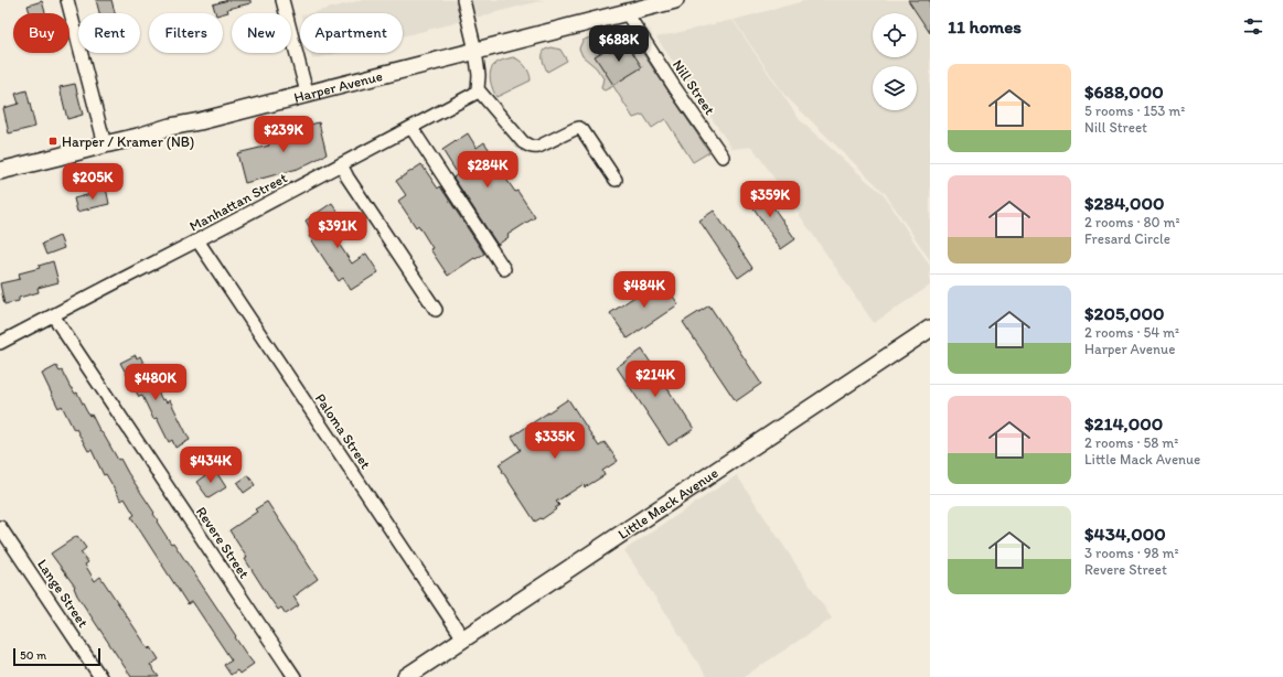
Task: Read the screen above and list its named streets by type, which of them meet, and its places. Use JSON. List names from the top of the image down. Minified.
{"streets":{"main road":["Harper Avenue","Little Mack Avenue"],"street":["Nill Street","Manhattan Street","Paloma Street","Revere Street","Lange Street"]},"crossings":[["Harper Avenue","Nill Street"],["Manhattan Street","Paloma Street"],["Manhattan Street","Revere Street"],["Paloma Street","Little Mack Avenue"]],"places":{"transit":["Harper / Kramer (NB)"]},"scale_bar":"50 m","page":{"heading":"11 homes","chip":["Buy","Rent","Filters","New","Apartment"],"price":["$688K","$239K","$284K","$205K","$359K","$391K","$484K","$214K","$480K","$335K","$434K"],"list":[{"name":"$688,000","note":"5 rooms · 153 m² · Nill Street"},{"name":"$284,000","note":"2 rooms · 80 m² · Fresard Circle"},{"name":"$205,000","note":"2 rooms · 54 m² · Harper Avenue"},{"name":"$214,000","note":"2 rooms · 58 m² · Little Mack Avenue"},{"name":"$434,000","note":"3 rooms · 98 m² · Revere Street"}],"scale":"50 m"}}
